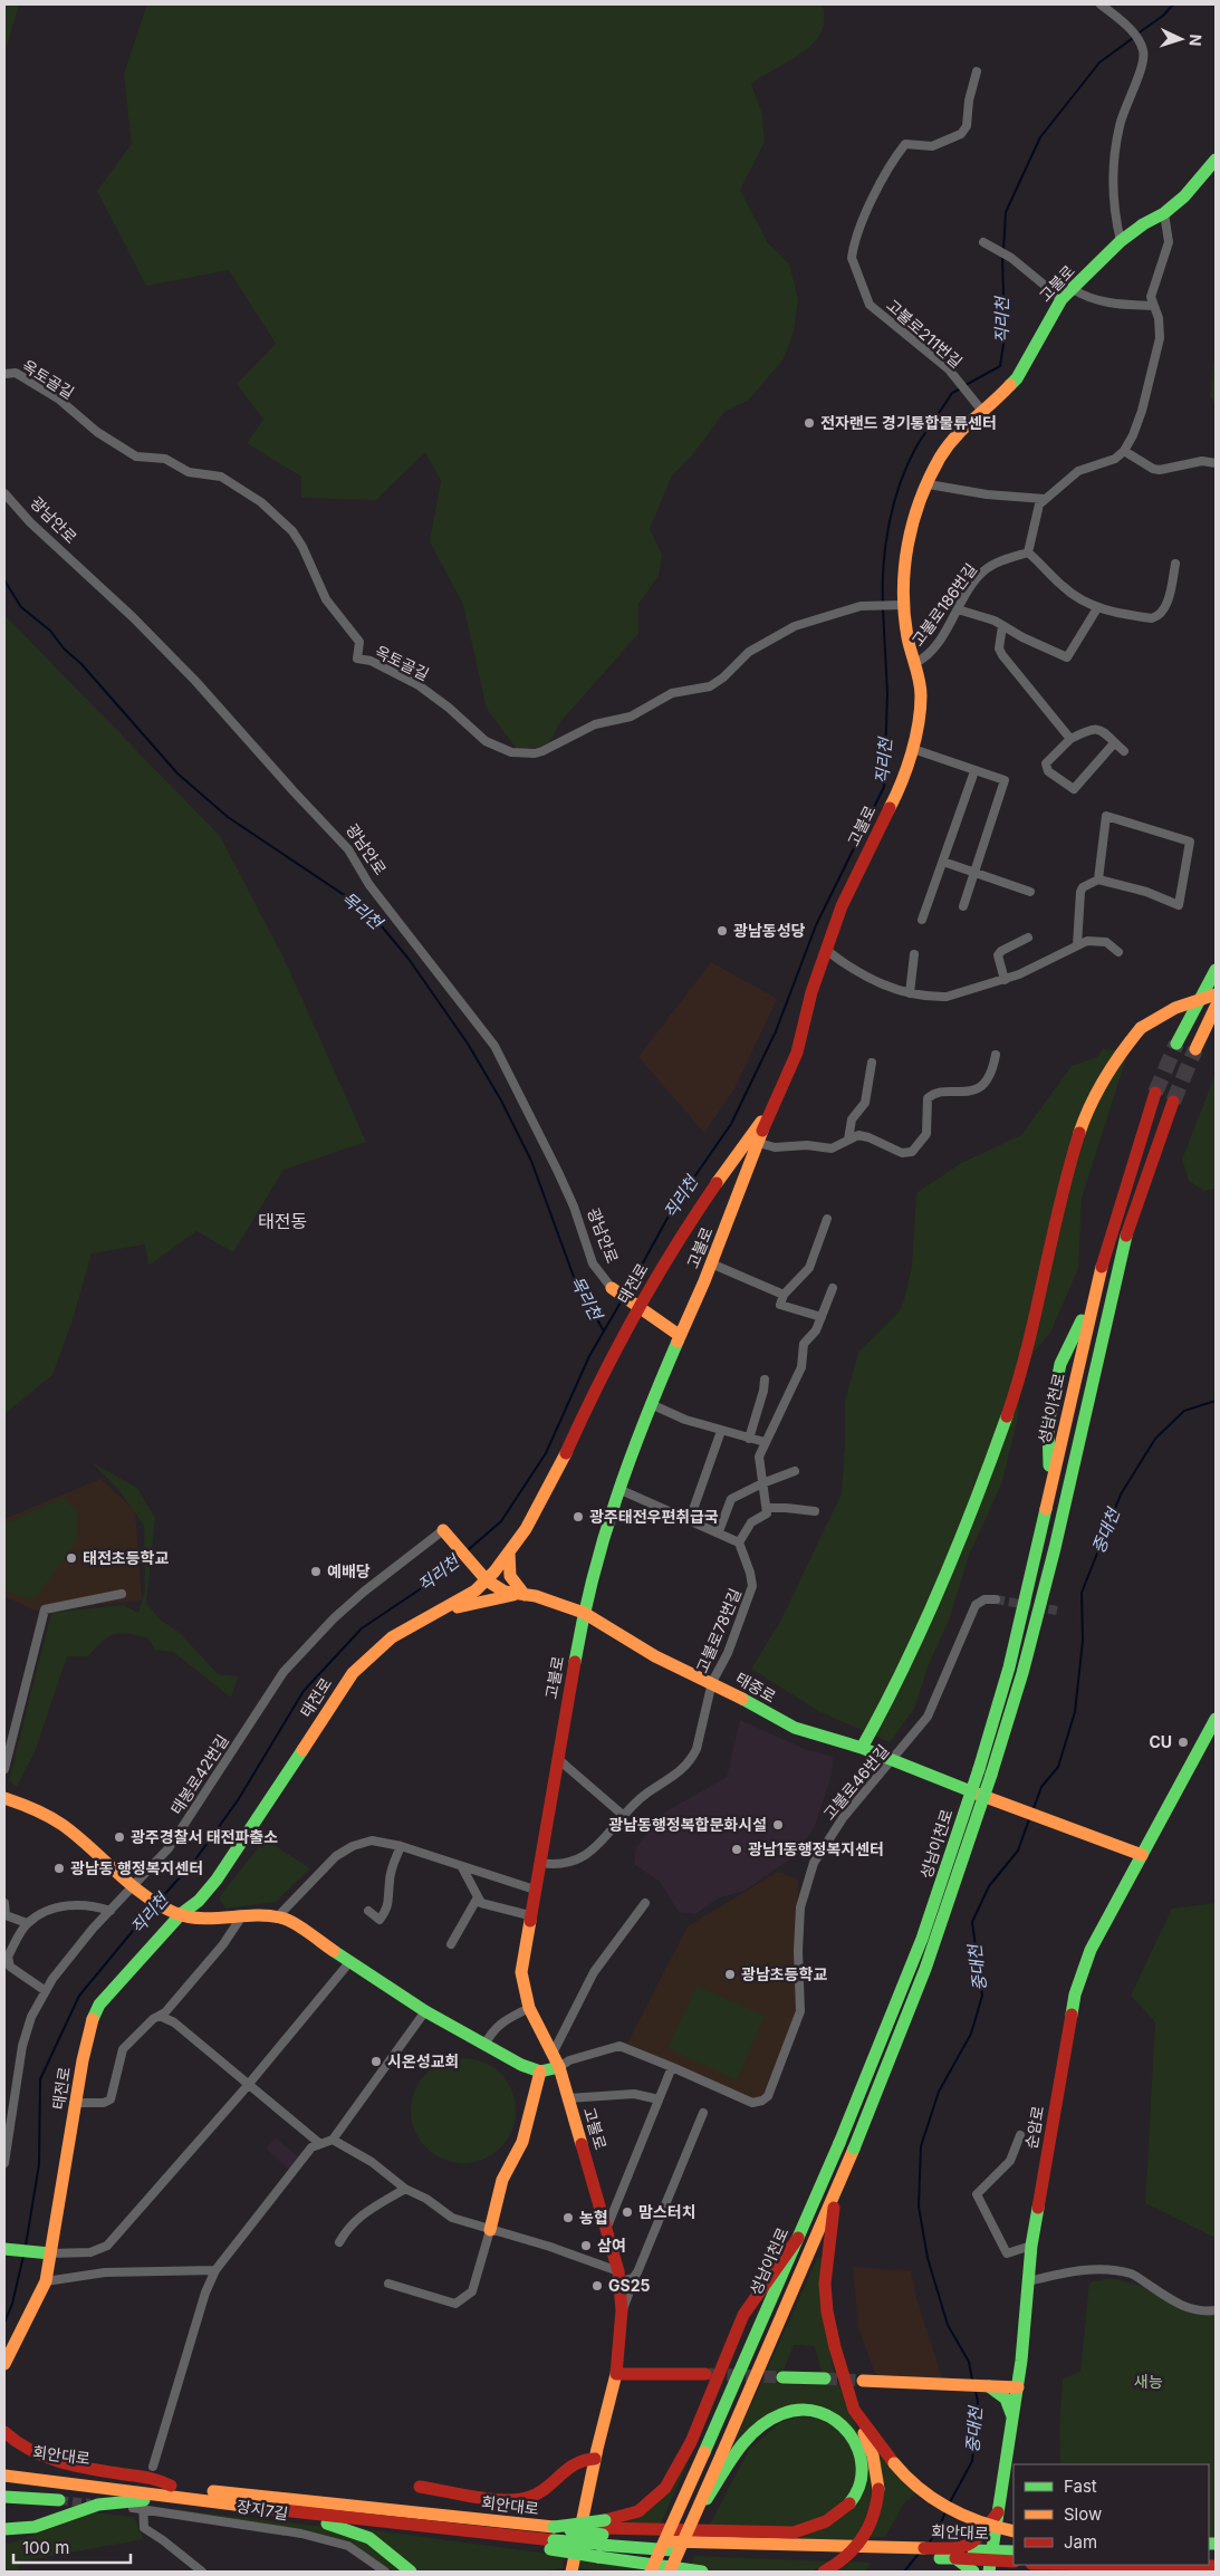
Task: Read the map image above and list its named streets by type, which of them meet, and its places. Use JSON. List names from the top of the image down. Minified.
{"streets":{"main road":["고불로","태전로","성남이천로","태중로","순암로","회안대로"],"street":["고불로211번길","옥토골길","광남안로","고불로186번길","고불로78번길","태봉로42번길","고불로46번길","장지7길"]},"crossings":[["고불로","고불로211번길"],["고불로","옥토골길"],["고불로","고불로186번길"],["고불로","태전로"],["고불로","고불로78번길"],["고불로","태중로"],["고불로","고불로46번길"],["태전로","태중로"],["고불로78번길","태중로"],["태중로","고불로46번길"],["태중로","순암로"],["순암로","회안대로"]],"districts":["태전동"],"water":["직리천","목리천","중대천"],"parks":["새능"],"places":["전자랜드 경기통합물류센터","광남동성당","광주태전우편취급국","태전초등학교","예배당","CU","광남동행정복합문화시설","광주경찰서 태전파출소","광남1동행정복지센터","광남동 행정복지센터","광남초등학교","시온성교회","맘스터치","농협","삼여","GS25"],"legend":["Fast","Slow","Jam"],"scale_bar":"100 m","north":"right"}
